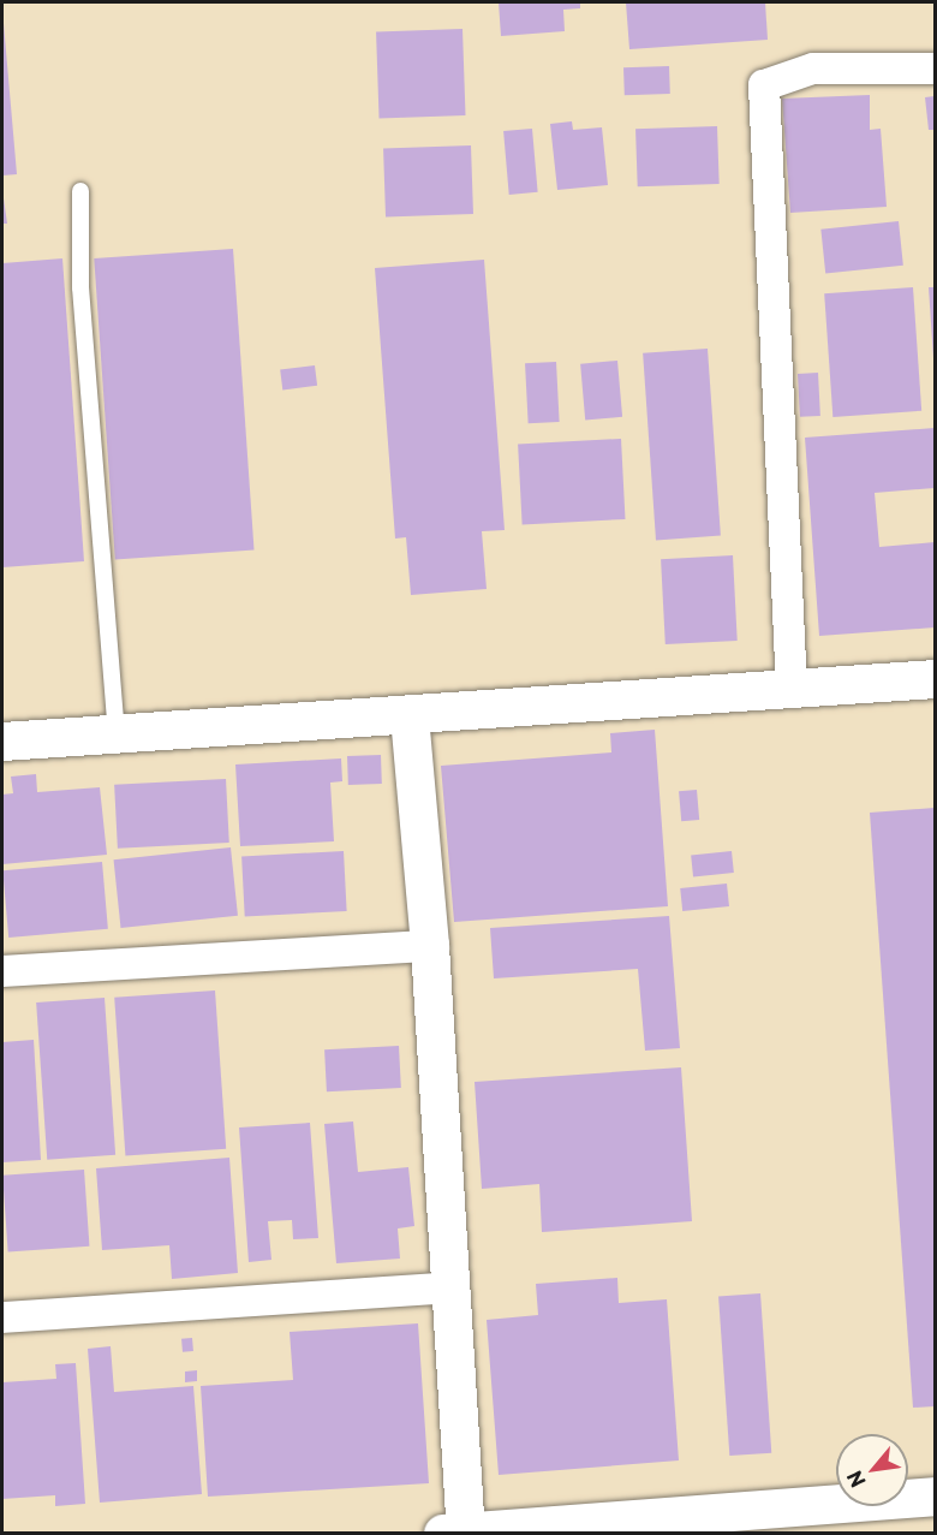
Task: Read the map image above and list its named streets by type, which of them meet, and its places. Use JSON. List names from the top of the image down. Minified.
{"north":"bottom left"}
